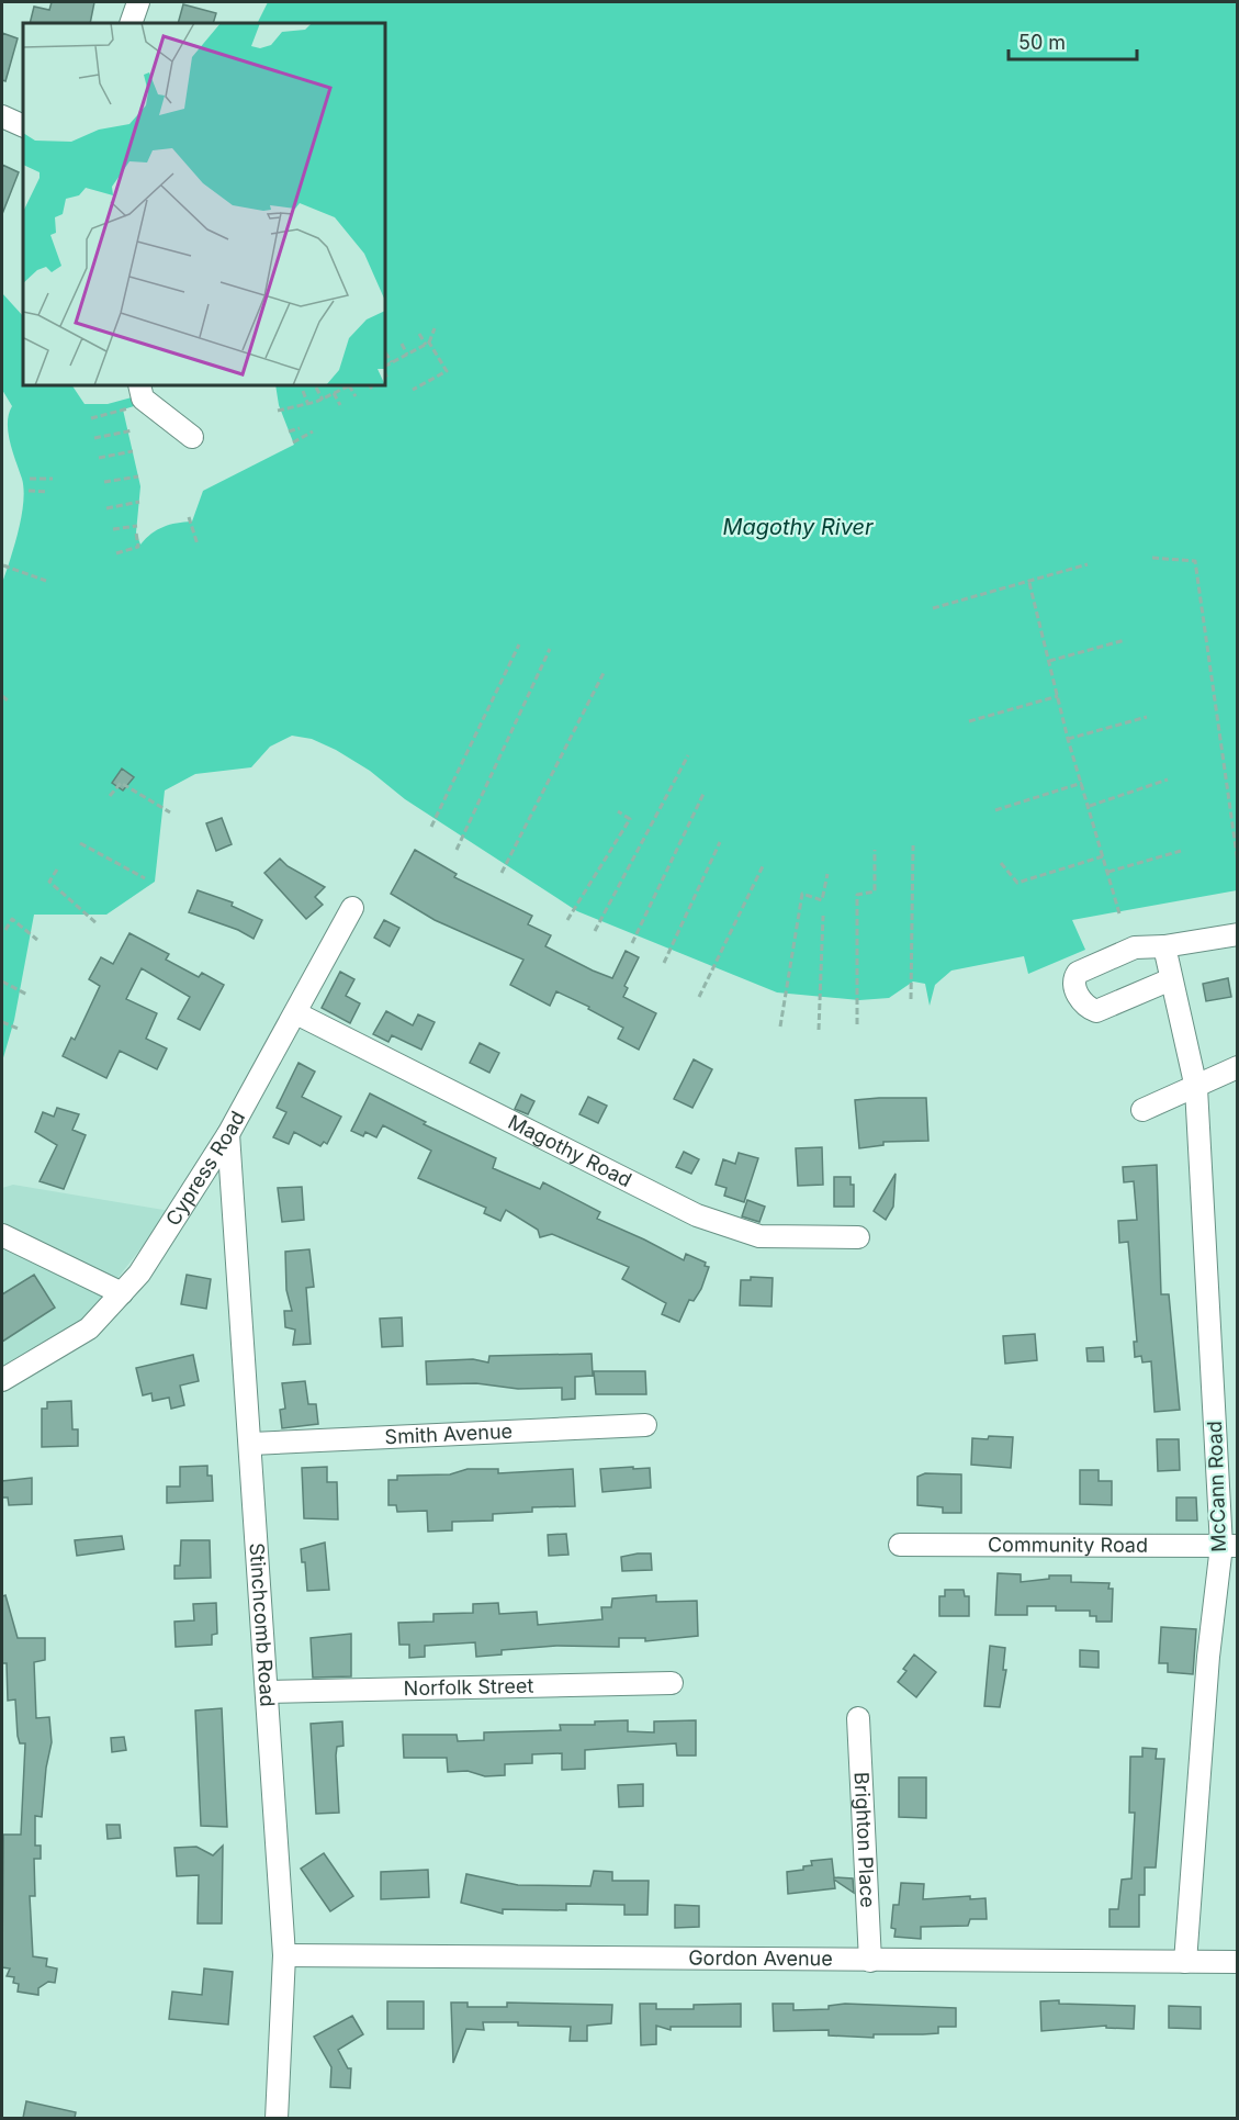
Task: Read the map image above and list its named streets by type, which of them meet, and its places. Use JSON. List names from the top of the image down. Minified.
{"streets":{"street":["Magothy Road","Cypress Road","Smith Avenue","McCann Road","Community Road","Stinchcomb Road","Norfolk Street","Brighton Place","Gordon Avenue"]},"crossings":[["Magothy Road","Cypress Road"],["Cypress Road","Stinchcomb Road"],["Smith Avenue","Stinchcomb Road"],["McCann Road","Community Road"],["McCann Road","Gordon Avenue"],["Stinchcomb Road","Norfolk Street"],["Stinchcomb Road","Gordon Avenue"],["Brighton Place","Gordon Avenue"]],"water":["Magothy River"],"scale_bar":"50 m"}
